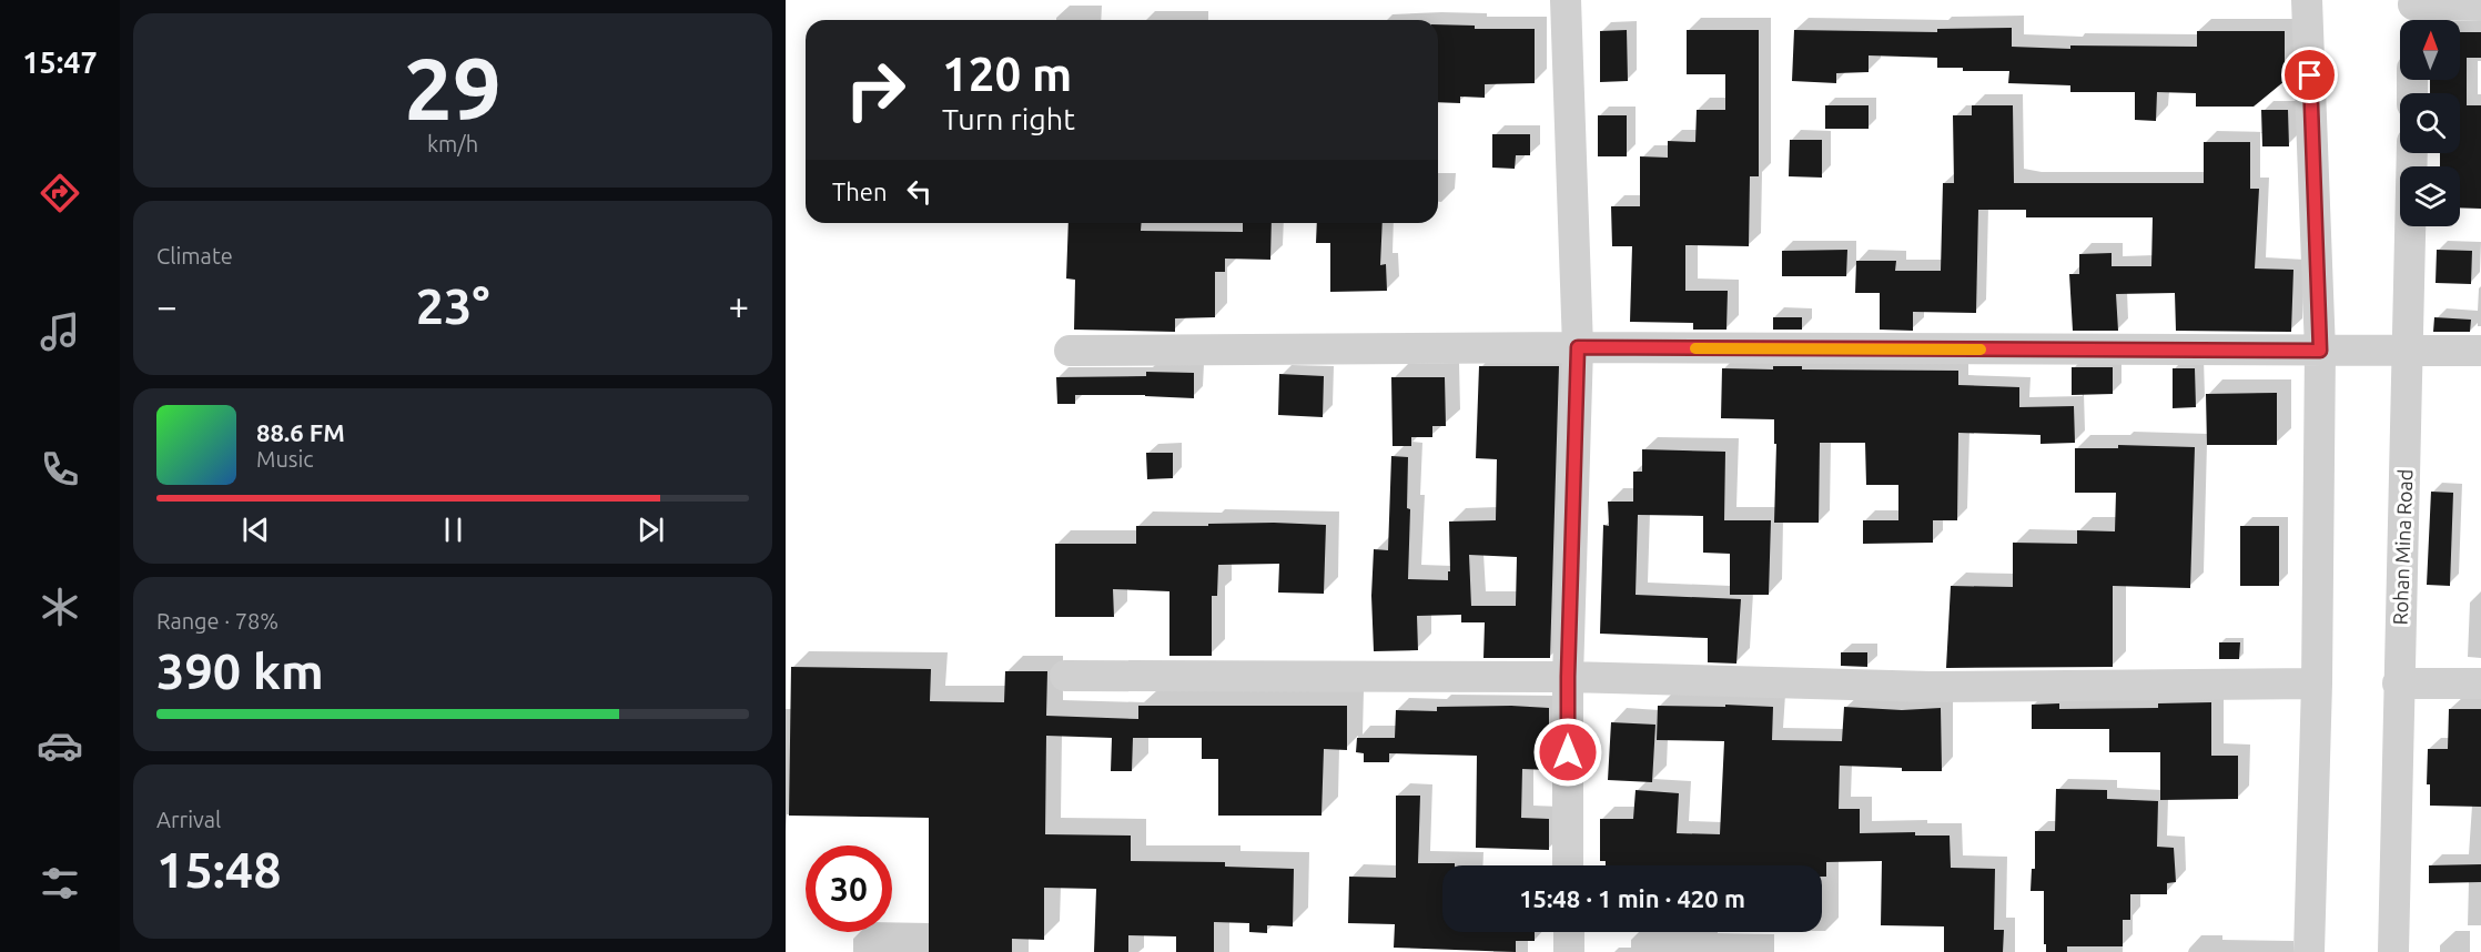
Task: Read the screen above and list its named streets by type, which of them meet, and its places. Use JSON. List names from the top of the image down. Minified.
{"streets":{"street":["Rohan Mina Road"]},"north":"top","page":{"tabs":"15:47","tile":[["29","km/h"],"Climate",["Range · 78%","390 km"],["Arrival","15:48"]],"turn":["120 m","Turn right"],"then":"Then","heat":["−","23°","+"],"song":["88.6 FM","Music"],"limit":"30","trip":"15:48 · 1 min · 420 m"}}
